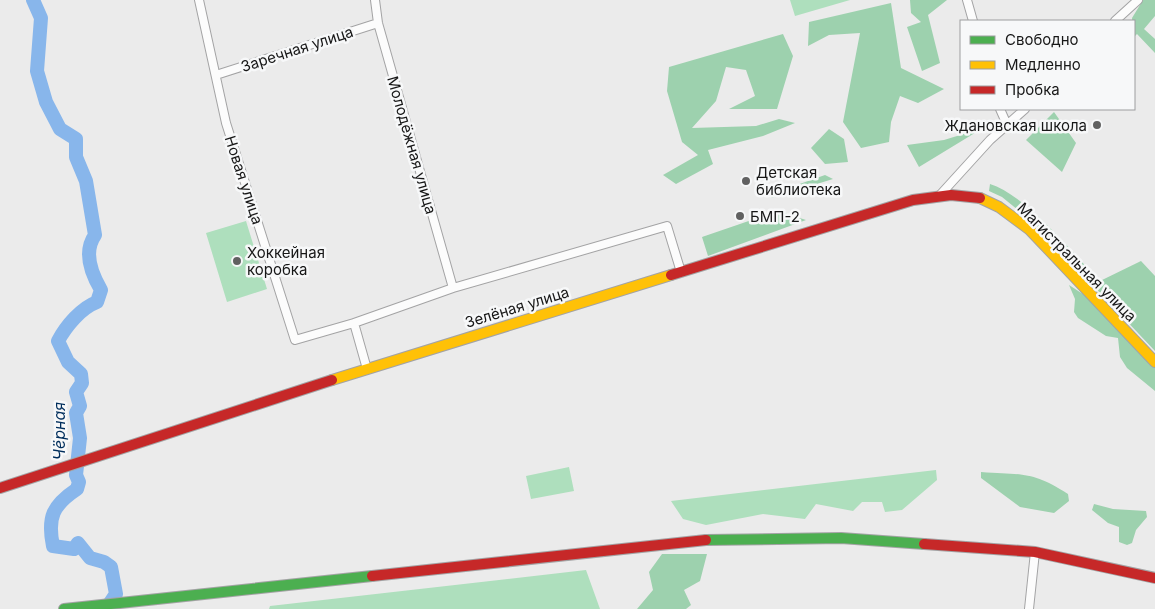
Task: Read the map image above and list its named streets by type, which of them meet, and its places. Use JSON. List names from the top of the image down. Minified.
{"streets":{"street":["Заречная улица","Молодёжная улица","Новая улица","Магистральная улица","Зелёная улица"]},"crossings":[["Заречная улица","Молодёжная улица"],["Заречная улица","Новая улица"],["Магистральная улица","Зелёная улица"]],"water":["Чёрная"],"places":["Ждановская школа","Детская библиотека","БМП-2","Хоккейная коробка"],"legend":["Свободно","Медленно","Пробка"]}
